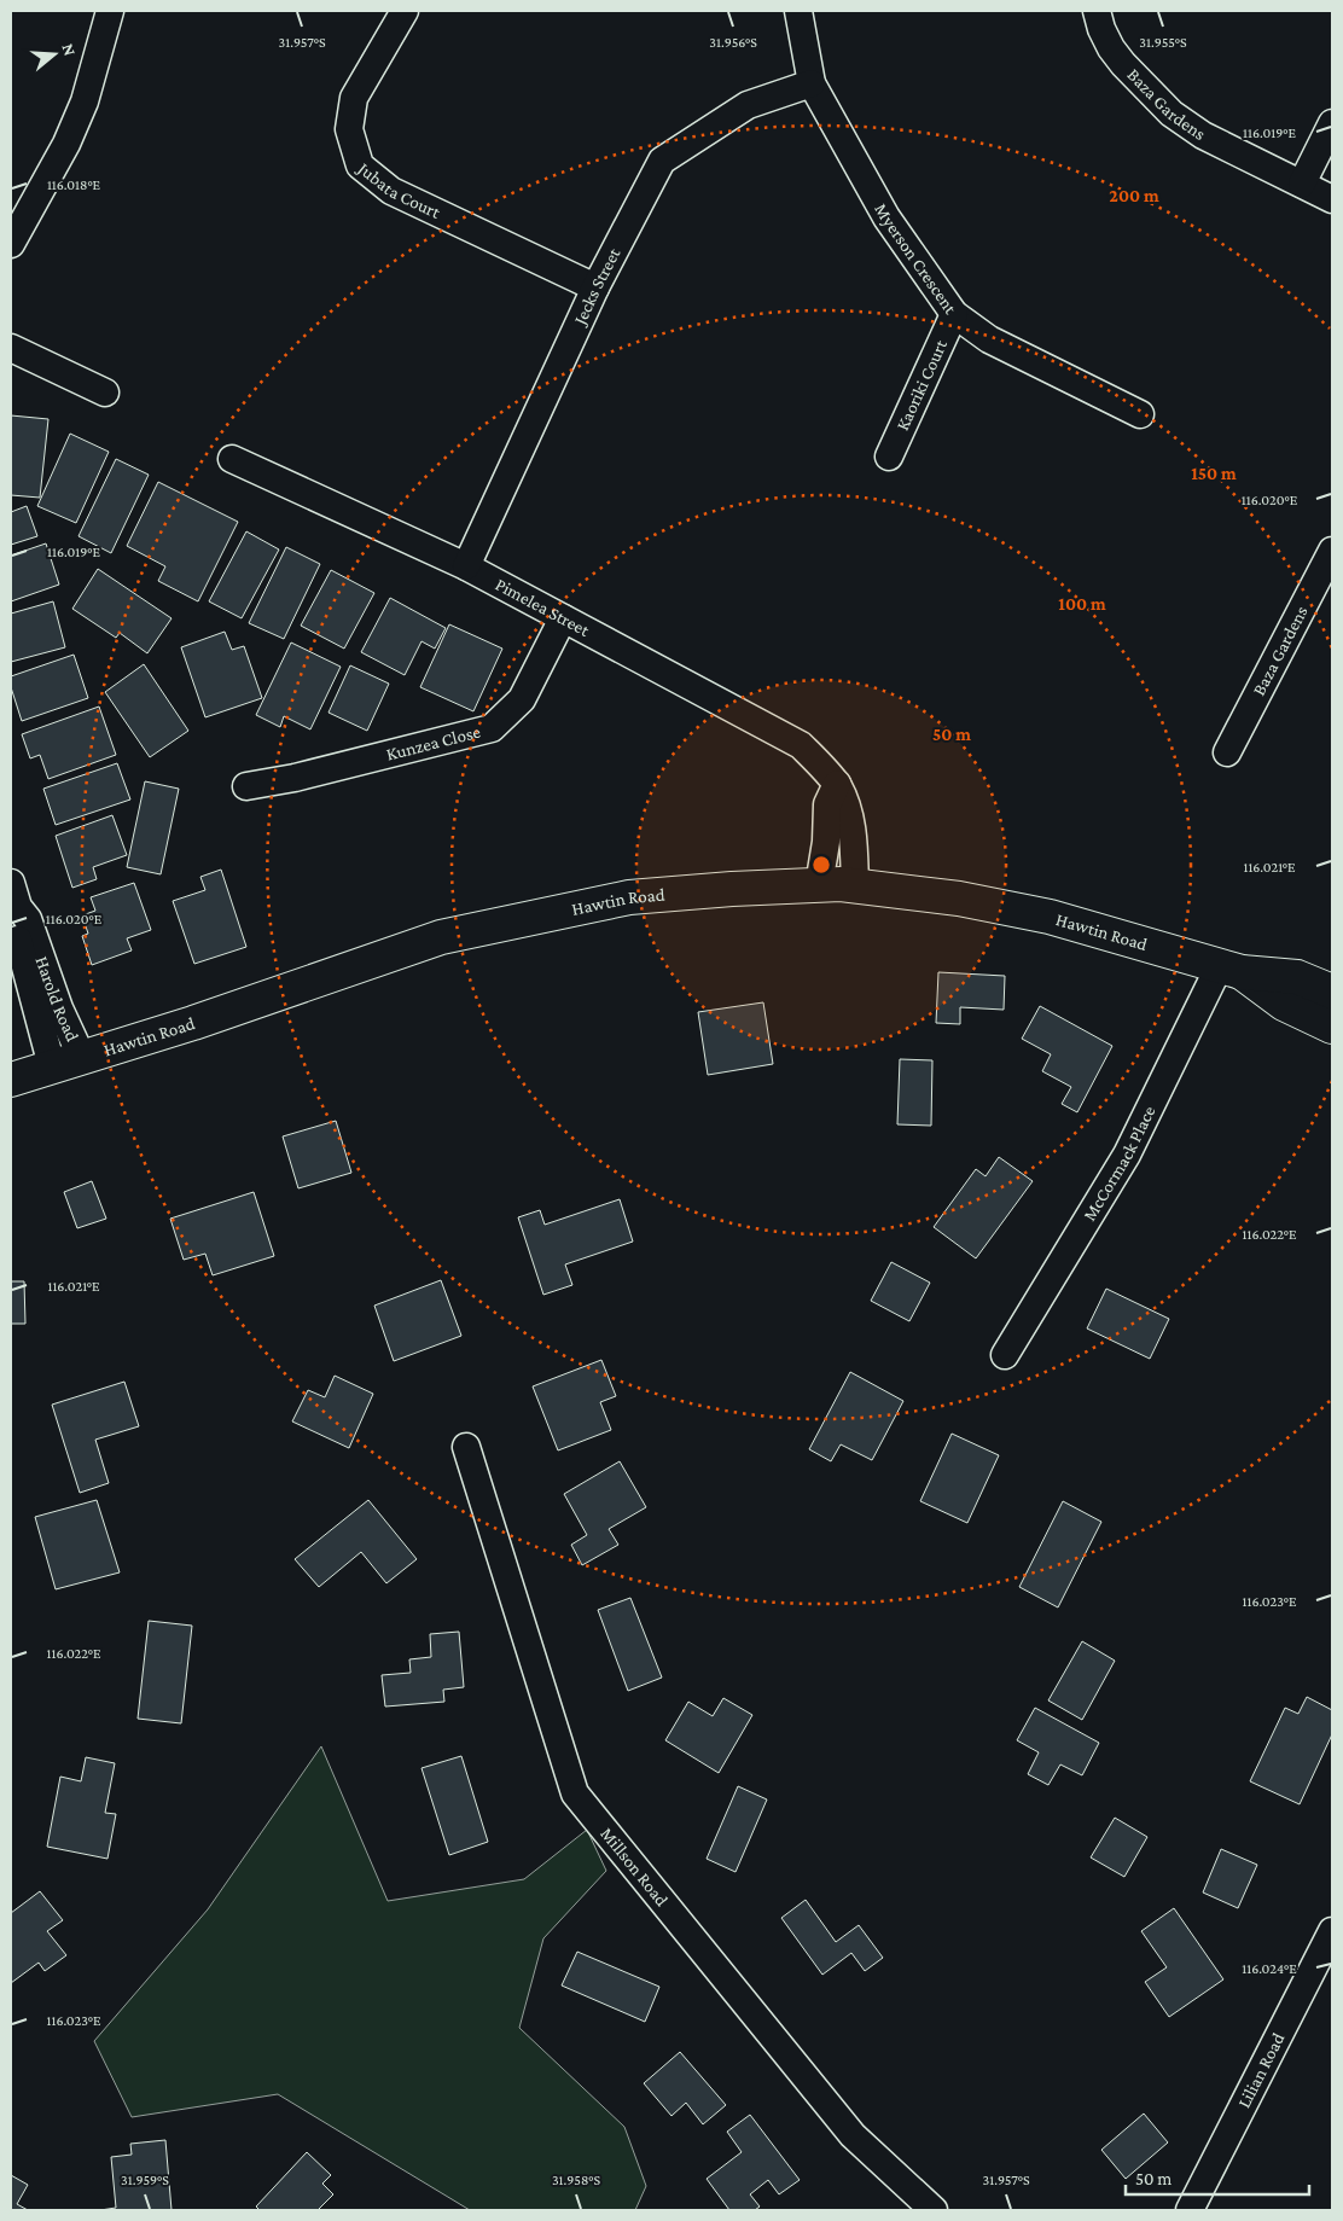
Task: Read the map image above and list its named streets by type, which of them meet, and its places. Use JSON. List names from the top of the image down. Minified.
{"streets":{"main road":["Hawtin Road"],"street":["Baza Gardens","Jubata Court","Myerson Crescent","Jecks Street","Kaoriki Court","Pimelea Street","Kunzea Close","Harold Road","McCormack Place","Millson Road","Lilian Road"]},"crossings":[["Jubata Court","Jecks Street"],["Myerson Crescent","Jecks Street"],["Myerson Crescent","Kaoriki Court"],["Jecks Street","Pimelea Street"],["Pimelea Street","Kunzea Close"],["Pimelea Street","Hawtin Road"],["Hawtin Road","Harold Road"],["Hawtin Road","McCormack Place"]],"scale_bar":"50 m","north":"right","coordinates":["31.957°S","31.956°S","31.955°S","116.019°E","116.018°E","116.020°E","116.021°E","116.022°E","116.023°E","116.024°E","31.959°S","31.958°S"],"rings":["200 m","150 m","100 m","50 m"]}
